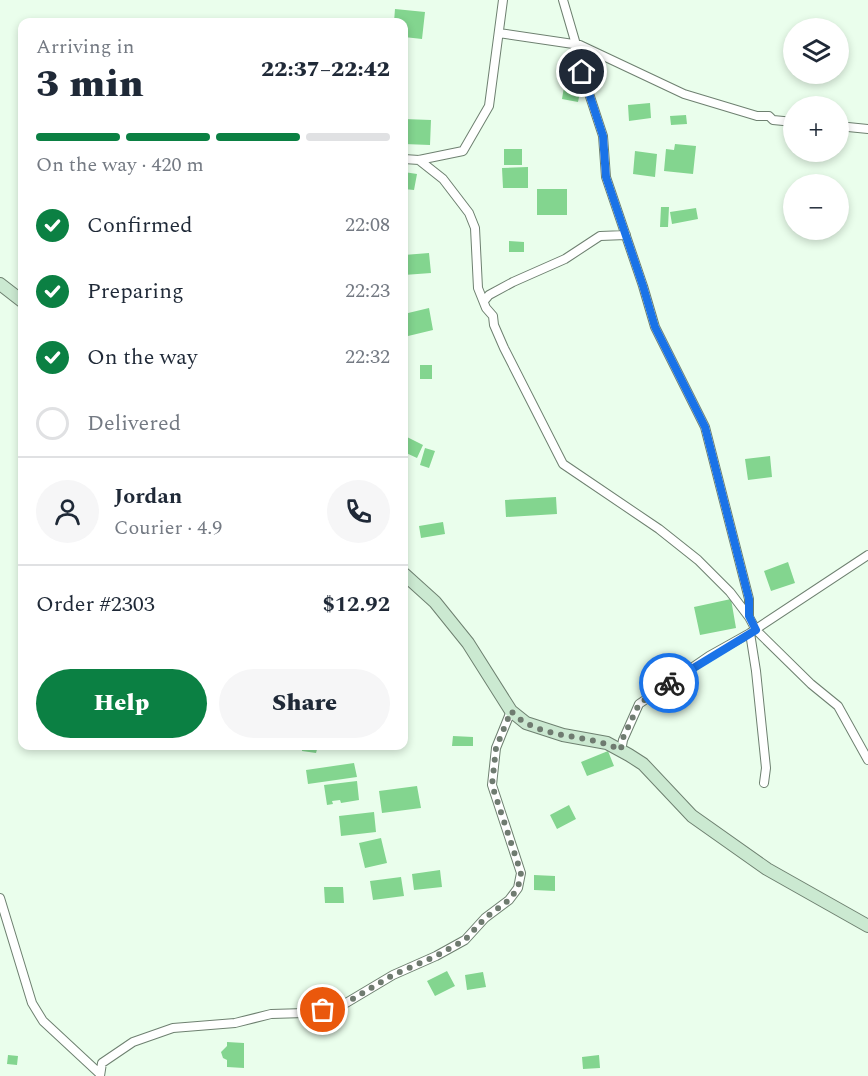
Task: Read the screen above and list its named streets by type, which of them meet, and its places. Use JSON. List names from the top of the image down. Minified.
{"page":{"map_buttons":["+","−"],"heading":["3 min","Arriving in","22:37–22:42"],"panel":["Jordan","Courier · 4.9","Order #2303","$12.92"],"bar":"On the way · 420 m","list":[["Confirmed","22:08"],["Preparing","22:23"],["On the way","22:32"],"Delivered"],"buttons":["Help","Share"]}}
